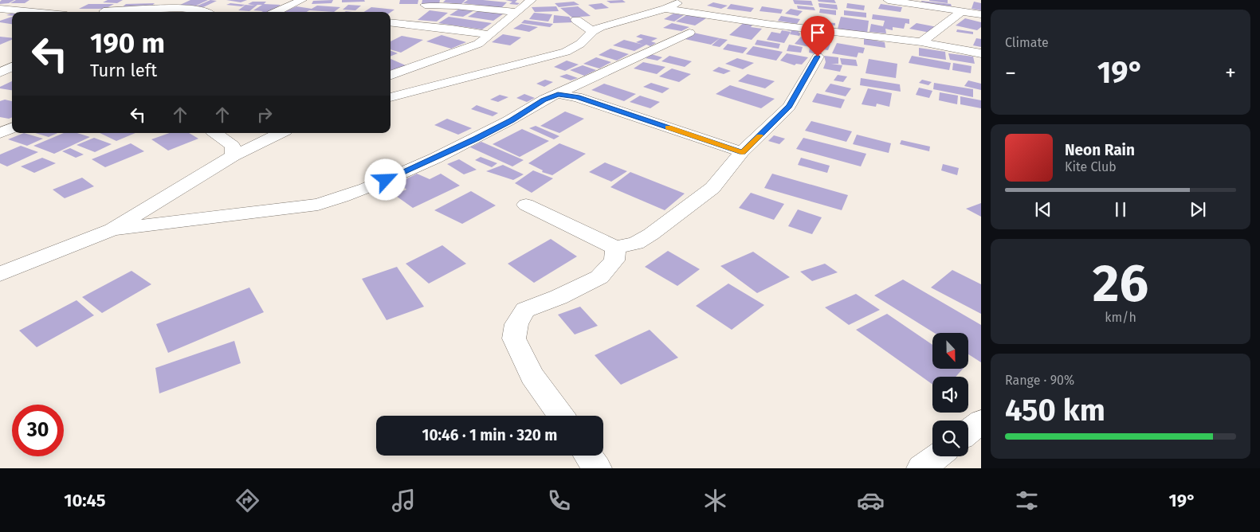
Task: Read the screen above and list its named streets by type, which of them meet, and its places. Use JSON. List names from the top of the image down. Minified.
{"north":"bottom","page":{"tile":["Climate",["26","km/h"],["Range · 90%","450 km"]],"turn":["190 m","Turn left"],"heat":["−","19°","+"],"song":["Neon Rain","Kite Club"],"limit":"30","trip":"10:46 · 1 min · 320 m","tabs":["10:45","19°"]}}
